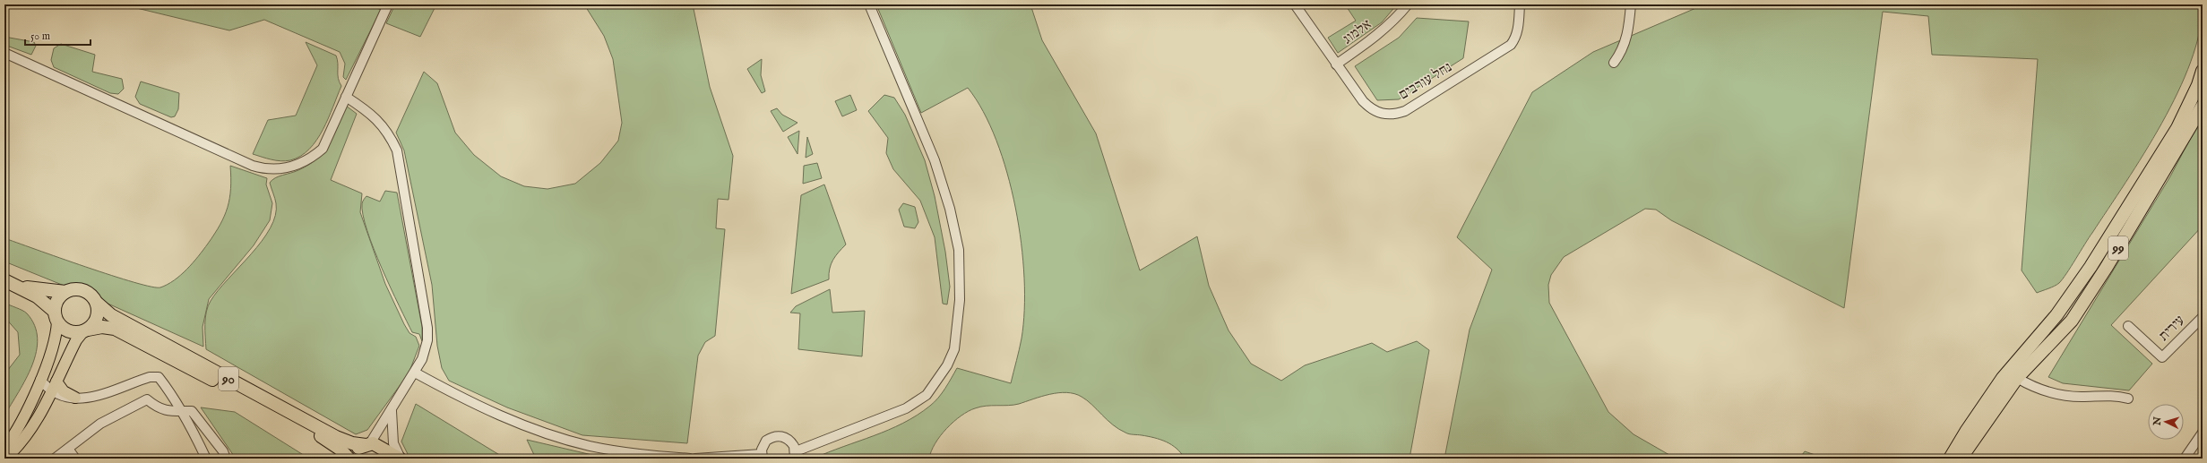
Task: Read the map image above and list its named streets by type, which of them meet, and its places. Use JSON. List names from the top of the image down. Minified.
{"streets":{"highway":["99","90"],"street":["אלמוג","נחל עורבים","עירית"]},"crossings":[["אלמוג","נחל עורבים"]],"scale_bar":"50 m","north":"left"}
